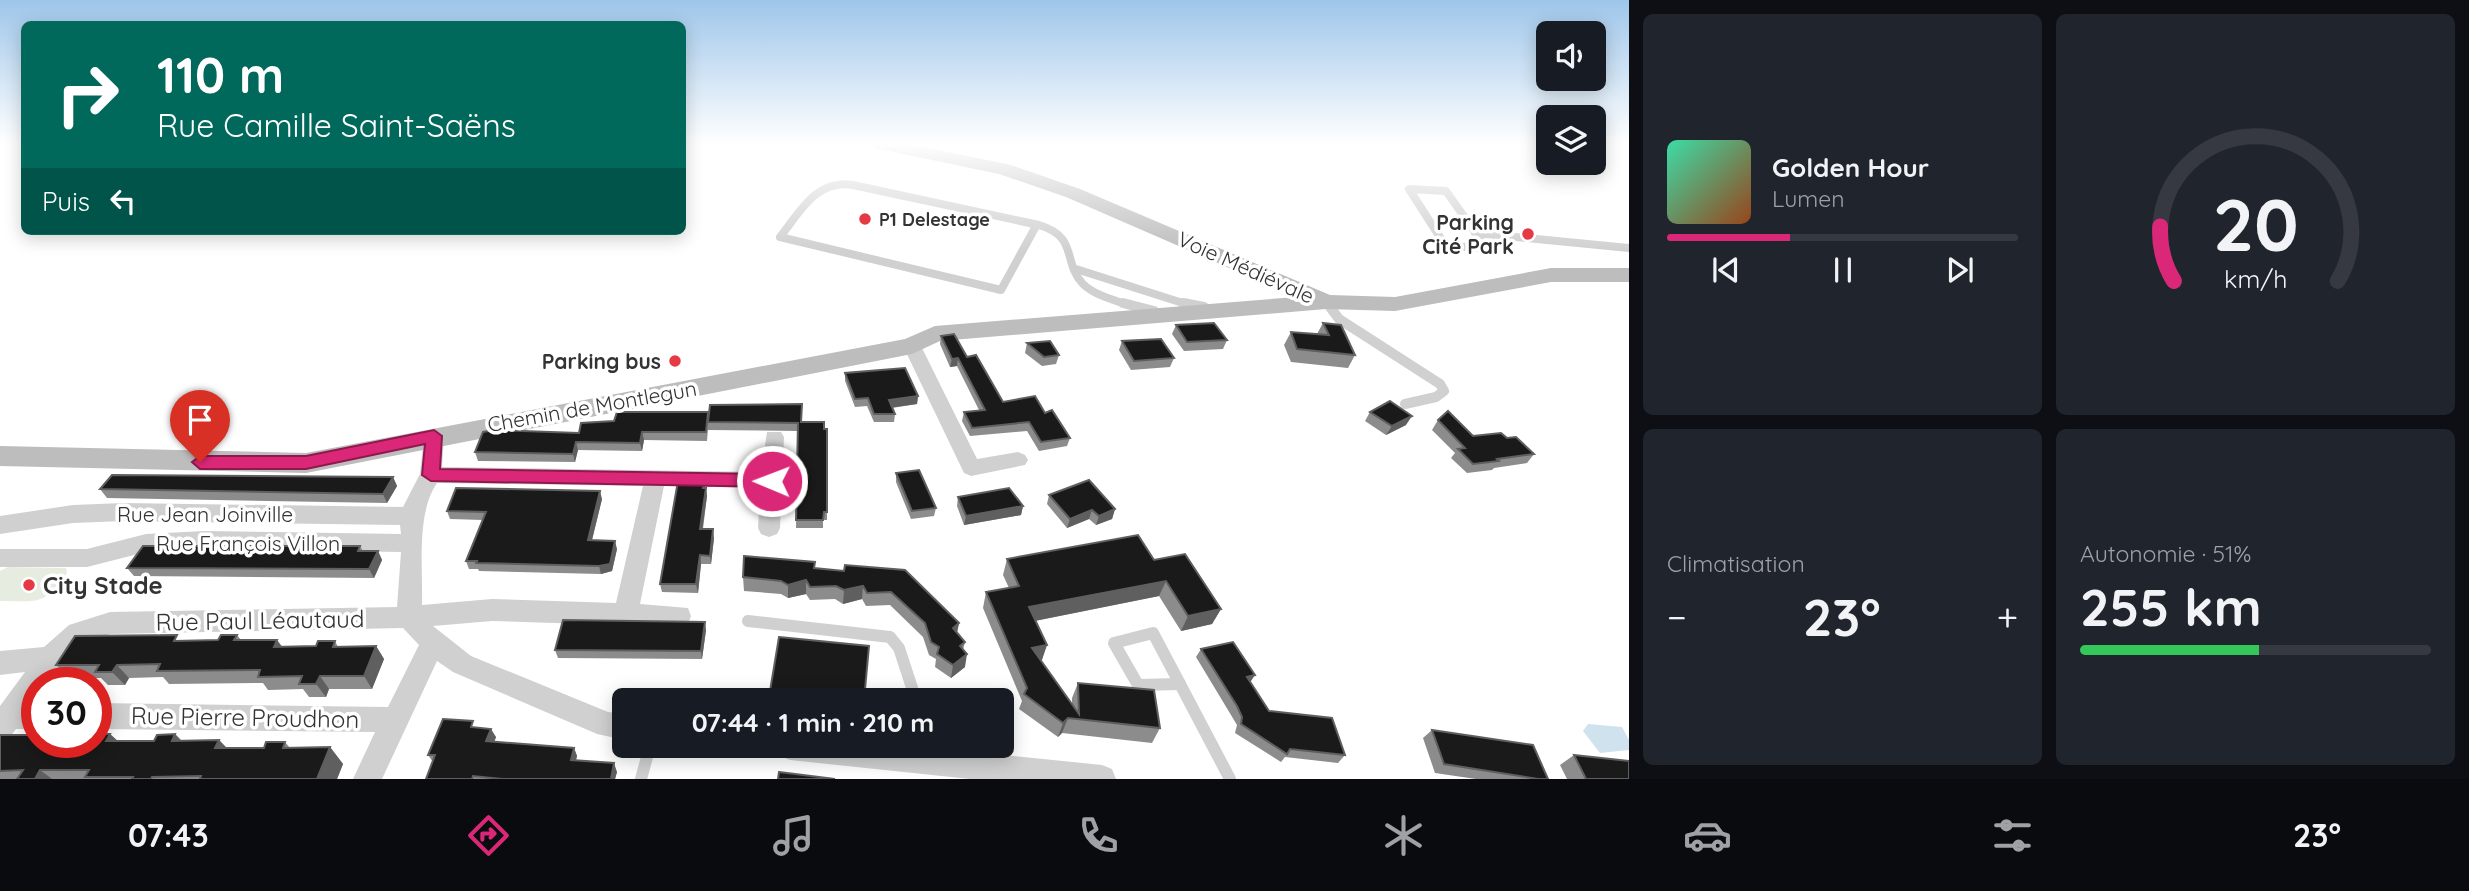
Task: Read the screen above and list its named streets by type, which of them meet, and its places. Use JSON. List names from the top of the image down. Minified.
{"streets":{"street":["Voie Médiévale","Chemin de Montlegun","Rue Jean Joinville","Rue François Villon","Rue Paul Léautaud","Rue Pierre Proudhon"]},"crossings":[["Voie Médiévale","Chemin de Montlegun"]],"places":["P1 Delestage","Parking Cité Park","Parking bus","City Stade"],"page":{"turn":["110 m","Rue Camille Saint-Saëns"],"song":["Golden Hour","Lumen"],"then":"Puis","tile":["Climatisation",["Autonomie · 51%","255 km"]],"heat":["−","23°","+"],"limit":"30","trip":"07:44 · 1 min · 210 m","tabs":["07:43","23°"],"gauge":["20","km/h"]}}
